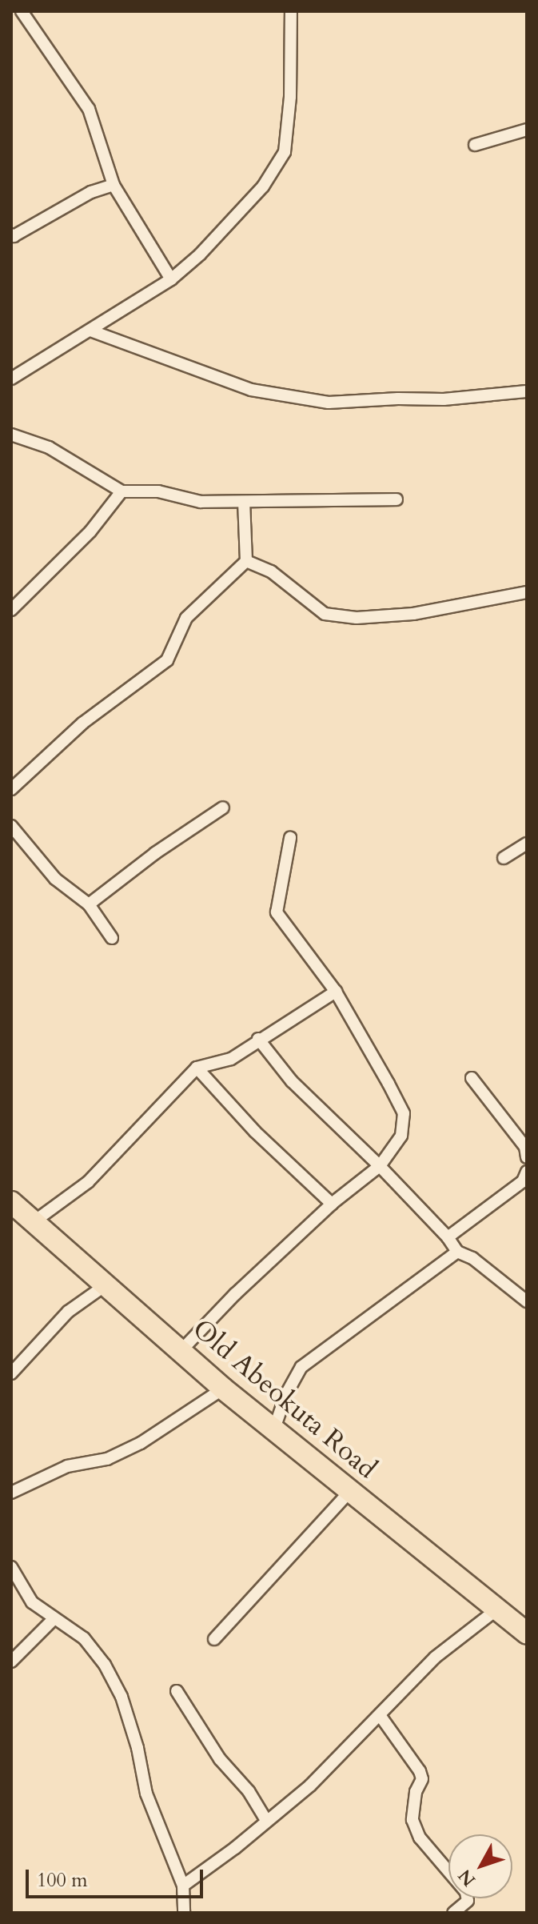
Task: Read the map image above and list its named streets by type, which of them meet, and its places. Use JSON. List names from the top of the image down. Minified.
{"streets":{"highway":["Old Abeokuta Road"]},"scale_bar":"100 m","north":"bottom left"}
